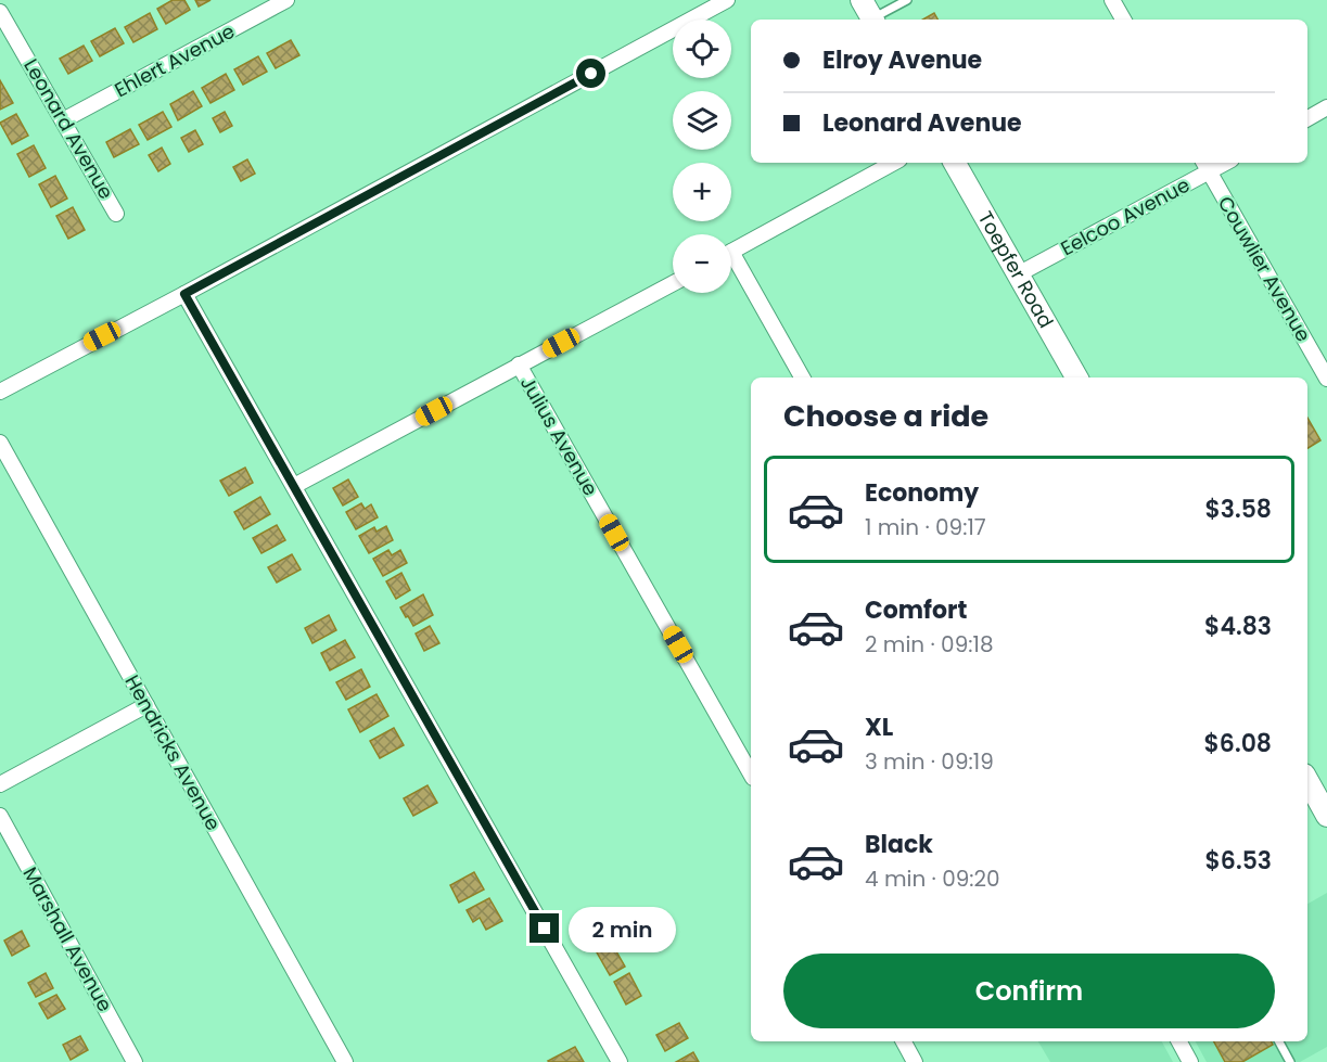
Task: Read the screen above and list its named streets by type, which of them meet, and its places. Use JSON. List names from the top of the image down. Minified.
{"streets":{"street":["Ehlert Avenue","Leonard Avenue","Eelcoo Avenue","Couwlier Avenue","Toepfer Road","Julius Avenue","Hendricks Avenue","Marshall Avenue"]},"crossings":[["Ehlert Avenue","Leonard Avenue"],["Eelcoo Avenue","Couwlier Avenue"],["Eelcoo Avenue","Toepfer Road"]],"page":{"map_buttons":["+","−"],"banner":["Elroy Avenue","Leonard Avenue"],"heading":"Choose a ride","list":[{"name":"Economy","note":"1 min · 09:17","value":"$3.58"},{"name":"Comfort","note":"2 min · 09:18","value":"$4.83"},{"name":"XL","note":"3 min · 09:19","value":"$6.08"},{"name":"Black","note":"4 min · 09:20","value":"$6.53"}],"bubble":"2 min","buttons":"Confirm"}}
